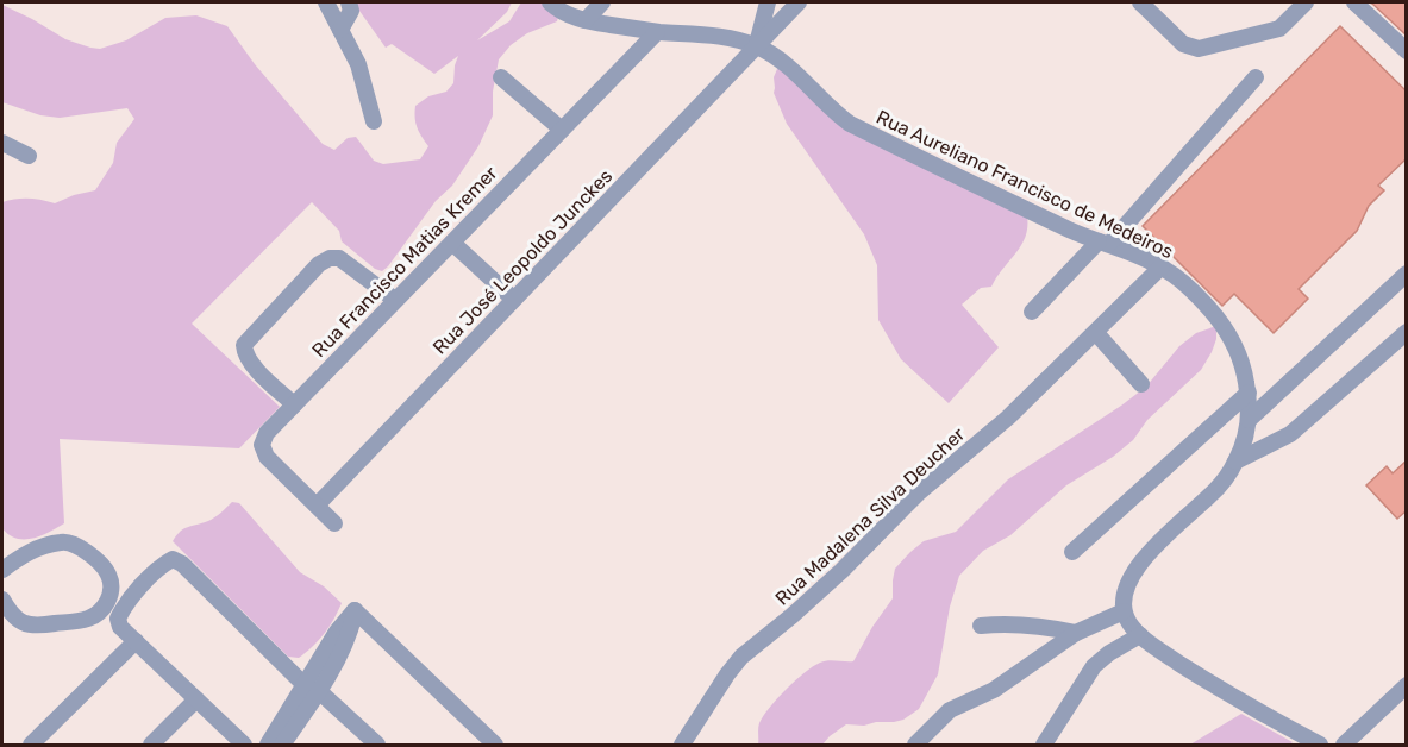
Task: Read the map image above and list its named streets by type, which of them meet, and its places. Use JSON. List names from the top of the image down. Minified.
{"streets":{"street":["Rua Aureliano Francisco de Medeiros","Rua Francisco Matias Kremer","Rua José Leopoldo Junckes","Rua Madalena Silva Deucher"]},"crossings":[["Rua Aureliano Francisco de Medeiros","Rua Francisco Matias Kremer"],["Rua Aureliano Francisco de Medeiros","Rua José Leopoldo Junckes"],["Rua Aureliano Francisco de Medeiros","Rua Madalena Silva Deucher"],["Rua Francisco Matias Kremer","Rua José Leopoldo Junckes"]]}
